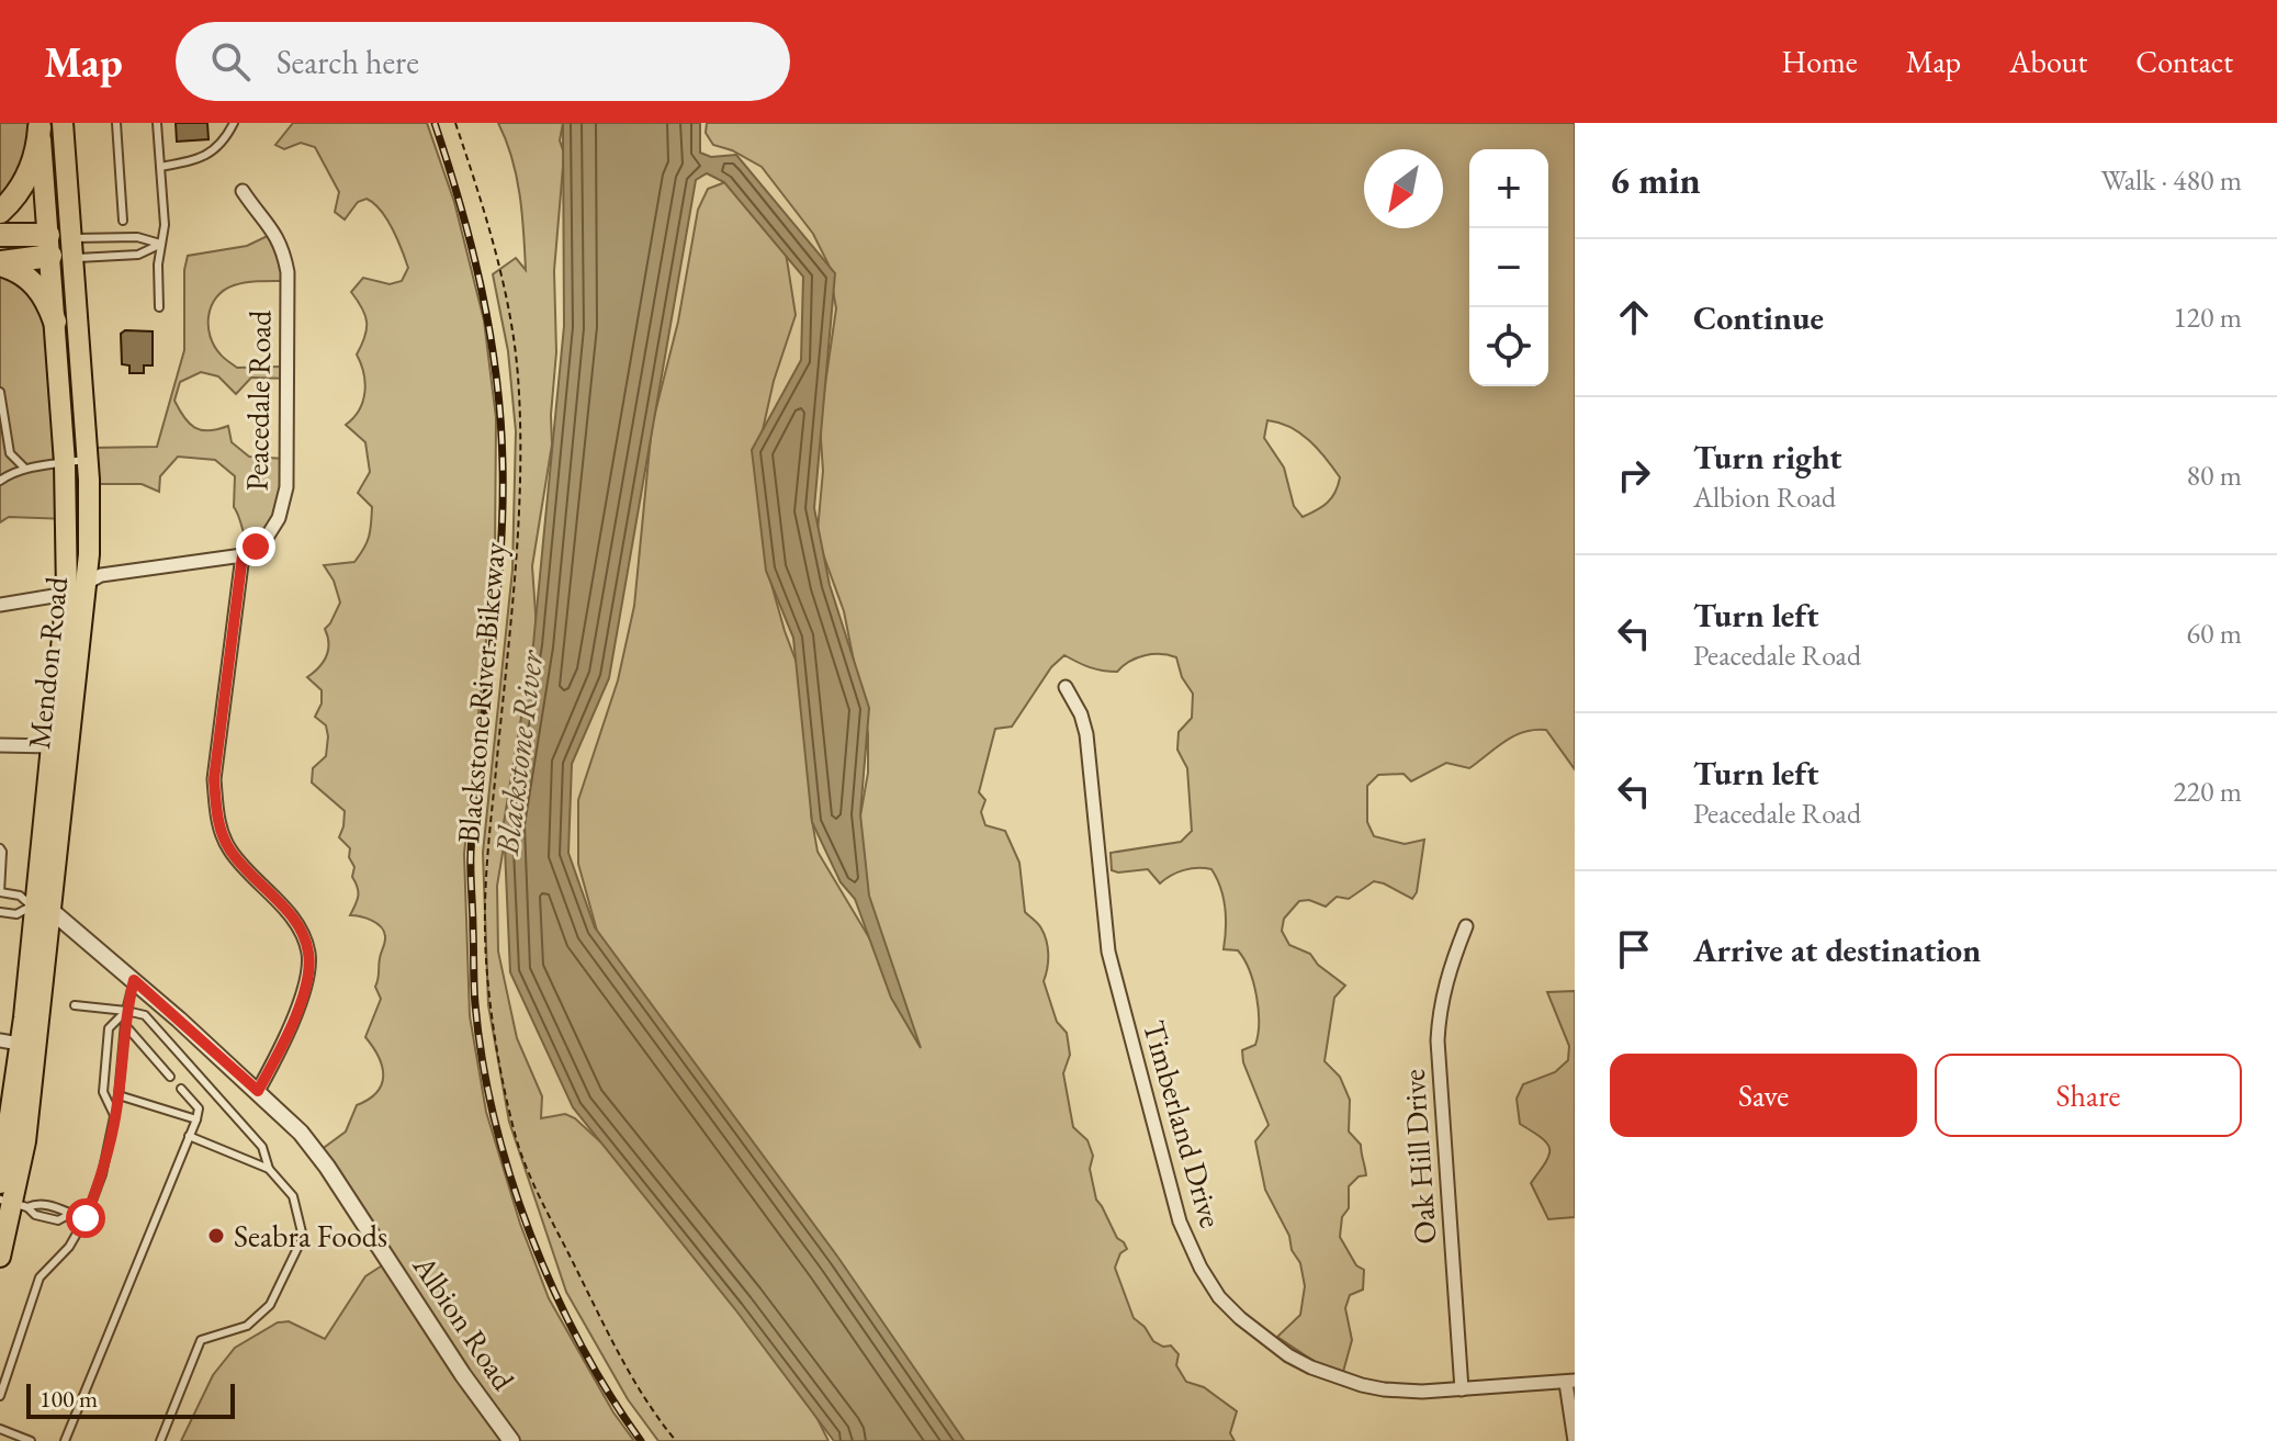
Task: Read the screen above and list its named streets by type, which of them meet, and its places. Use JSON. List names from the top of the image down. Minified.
{"streets":{"main road":["Mendon Road"],"street":["Peacedale Road","Timberland Drive","Oak Hill Drive","Albion Road"],"path":["Blackstone River Bikeway"]},"crossings":[["Mendon Road","Albion Road"],["Timberland Drive","Oak Hill Drive"]],"water":["Blackstone River"],"places":["Seabra Foods"],"scale_bar":"100 m","north":"bottom left","page":{"header":"Map","search":"Search here","nav":["Home","Map","About","Contact"],"heading":["6 min","Walk · 480 m"],"map_buttons":["+","−"],"list":[["Continue","120 m"],["Turn right","Albion Road","80 m"],["Turn left","Peacedale Road","60 m"],["Turn left","Peacedale Road","220 m"],"Arrive at destination"],"buttons":["Save","Share"],"scale":"100 m"}}
